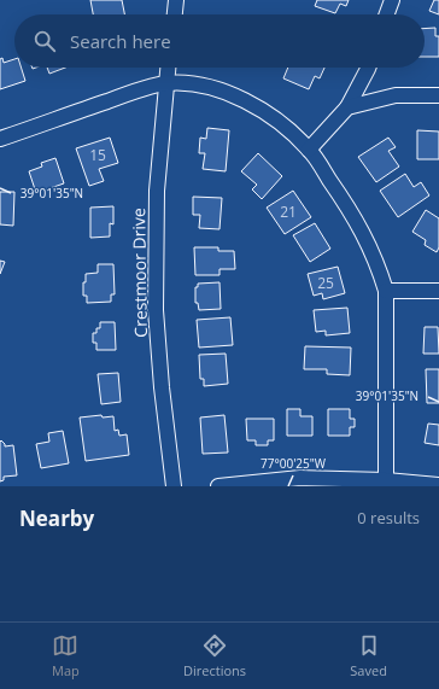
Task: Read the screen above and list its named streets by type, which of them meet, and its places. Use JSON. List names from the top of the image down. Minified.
{"streets":{"street":["Crestmoor Drive"]},"house_numbers":["15","21","25"],"page":{"search":"Search here","heading":["Nearby","0 results"],"nav":["Map","Directions","Saved"]},"coordinates":["39°01'35\"N","77°00'25\"W"]}
